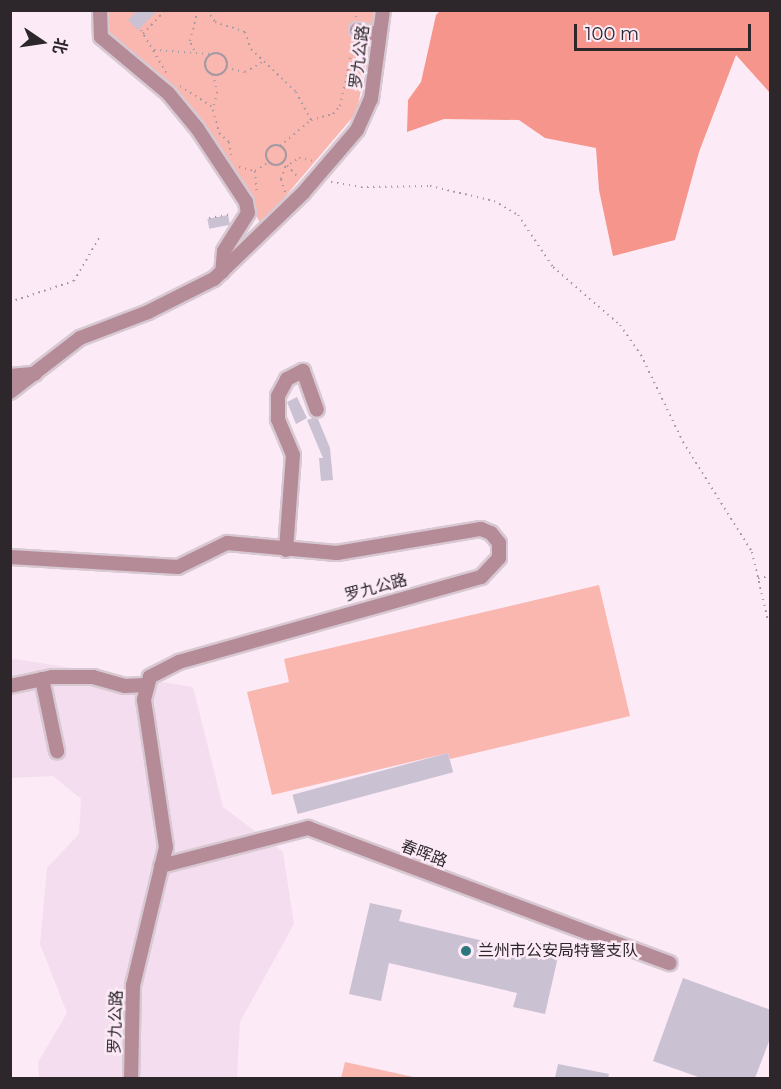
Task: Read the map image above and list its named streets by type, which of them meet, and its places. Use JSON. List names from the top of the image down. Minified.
{"streets":{"street":["罗九公路","春晖路"]},"crossings":[["罗九公路","春晖路"]],"places":["兰州市公安局特警支队"],"scale_bar":"100 m","north":"right"}
